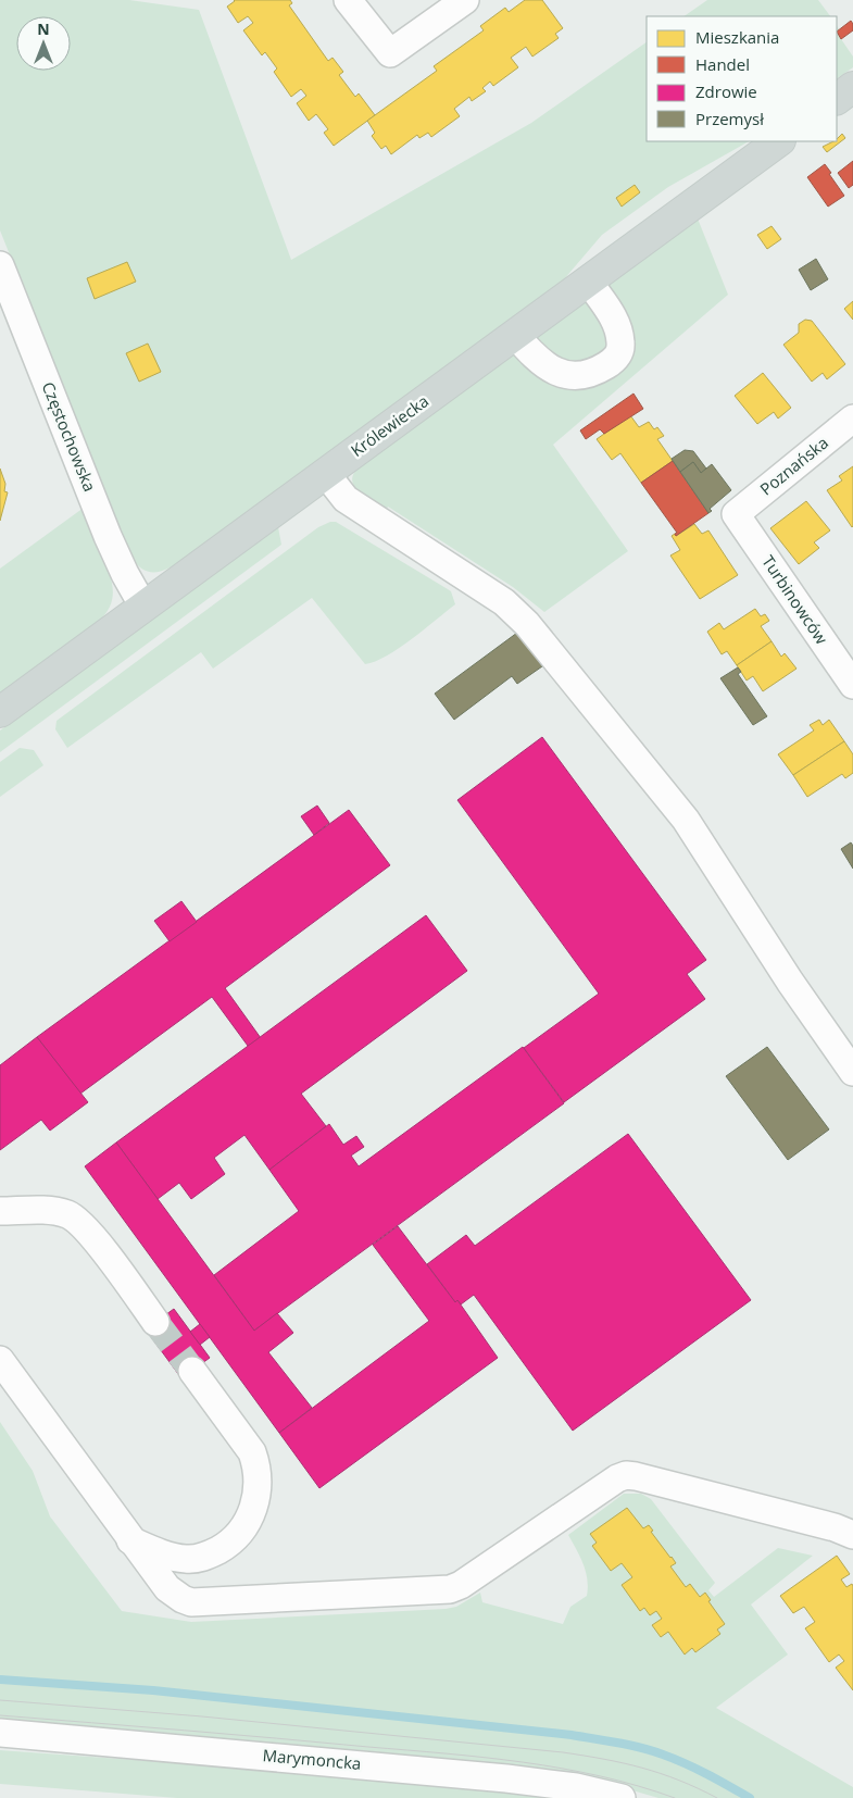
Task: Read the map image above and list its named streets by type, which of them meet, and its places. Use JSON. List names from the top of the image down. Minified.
{"streets":{"main road":["Królewiecka"],"street":["Częstochowska","Poznańska","Turbinowców","Marymoncka"]},"crossings":[["Królewiecka","Częstochowska"],["Poznańska","Turbinowców"]],"legend":["Mieszkania","Handel","Zdrowie","Przemysł"],"north":"top"}
